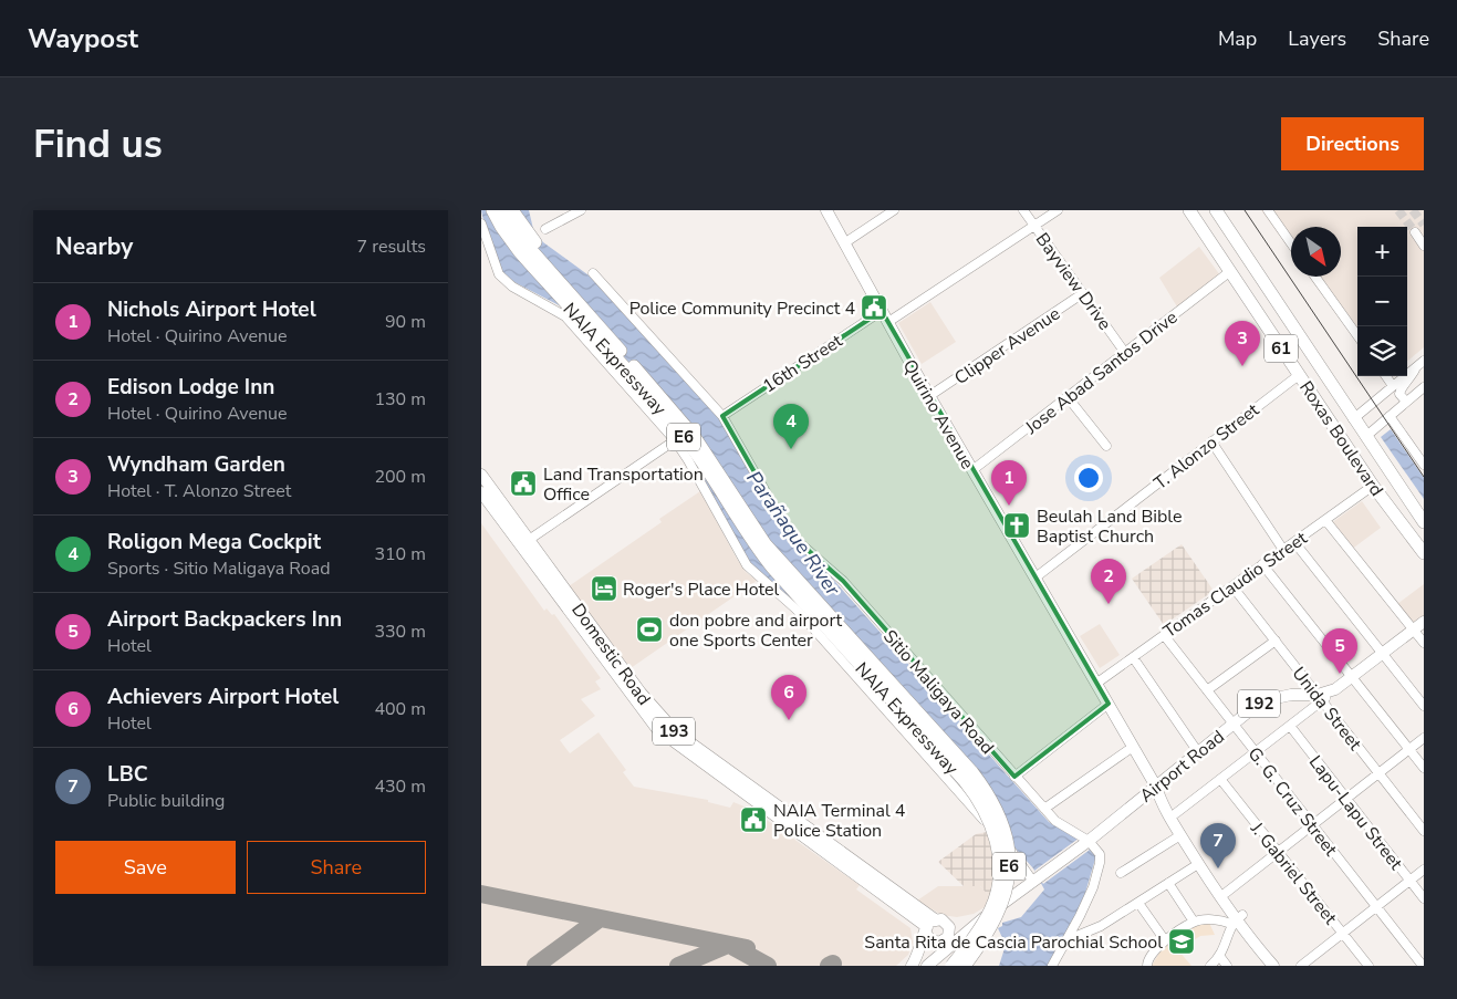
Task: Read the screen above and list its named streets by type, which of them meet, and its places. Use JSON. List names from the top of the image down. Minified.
{"streets":{"highway":["61","NAIA Expressway","E6","Roxas Boulevard"],"main road":["Quirino Avenue","Domestic Road","192","193","Airport Road"],"street":["Bayview Drive","Clipper Avenue","16th Street","Jose Abad Santos Drive","T. Alonzo Street","Tomas Claudio Street","Sitio Maligaya Road","Unida Street","G. G. Cruz Street","Lapu-Lapu Street","J. Gabriel Street"]},"crossings":[["Bayview Drive","Clipper Avenue"],["Bayview Drive","Jose Abad Santos Drive"],["Clipper Avenue","Quirino Avenue"],["16th Street","Quirino Avenue"],["16th Street","Sitio Maligaya Road"],["Jose Abad Santos Drive","Quirino Avenue"],["Jose Abad Santos Drive","Roxas Boulevard"],["Quirino Avenue","T. Alonzo Street"],["Quirino Avenue","Tomas Claudio Street"],["Quirino Avenue","Airport Road"],["Roxas Boulevard","T. Alonzo Street"],["Roxas Boulevard","Tomas Claudio Street"],["Tomas Claudio Street","Unida Street"],["Tomas Claudio Street","G. G. Cruz Street"],["Sitio Maligaya Road","Airport Road"],["Unida Street","Airport Road"],["Airport Road","G. G. Cruz Street"]],"water":["Parañaque River"],"places":{"public building":["Police Community Precinct 4","Land Transportation Office","NAIA Terminal 4 Police Station"],"church":["Beulah Land Bible Baptist Church"],"hotel":["Roger's Place Hotel"],"sports":["don pobre and airport one Sports Center"],"school or university":["Santa Rita de Cascia Parochial School"]},"north":"bottom right","page":{"header":"Waypost","nav":["Map","Layers","Share"],"buttons":["Directions",["Save","Share"]],"title":"Find us","heading":["Nearby","7 results"],"map_buttons":["+","−"],"list":[{"mark":"1","name":"Nichols Airport Hotel","note":"Hotel · Quirino Avenue","value":"90 m"},{"mark":"2","name":"Edison Lodge Inn","note":"Hotel · Quirino Avenue","value":"130 m"},{"mark":"3","name":"Wyndham Garden","note":"Hotel · T. Alonzo Street","value":"200 m"},{"mark":"4","name":"Roligon Mega Cockpit","note":"Sports · Sitio Maligaya Road","value":"310 m"},{"mark":"5","name":"Airport Backpackers Inn","note":"Hotel","value":"330 m"},{"mark":"6","name":"Achievers Airport Hotel","note":"Hotel","value":"400 m"},{"mark":"7","name":"LBC","note":"Public building","value":"430 m"}],"pins":["3","4","1","2","5","6","7"]}}
